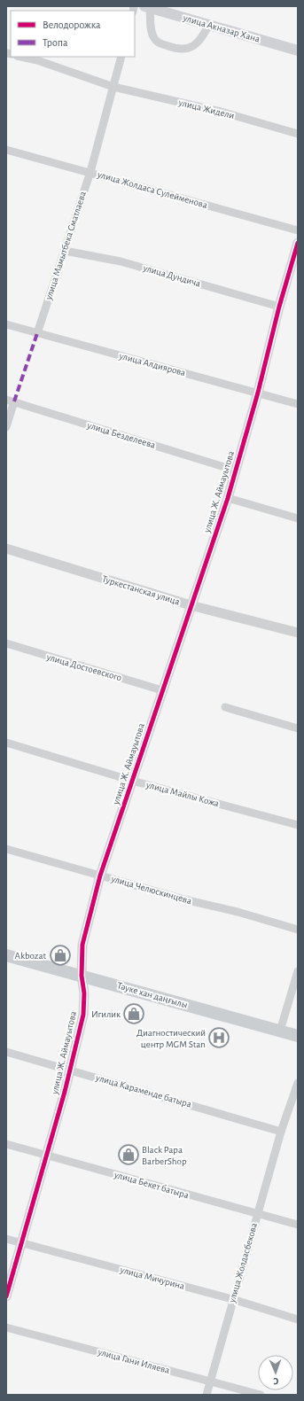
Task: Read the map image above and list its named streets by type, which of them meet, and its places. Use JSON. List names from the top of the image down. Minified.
{"streets":{"main road":["улица Акназар Хана","Тәуке хан даңғылы"],"street":["улица Жидели","улица Жолдаса Сулейменова","улица Мамытбека Сматлаева","улица Дундича","улица Алдиярова","улица Безделеева","улица Ж. Аймауытова","Туркестанская улица","улица Достоевского","улица Майлы Кожа","улица Челюскинцева","улица Караменде батыра","улица Бекет батыра","улица Жолдасбекова","улица Мичурина","улица Гани Иляева"]},"crossings":[["улица Жидели","улица Мамытбека Сматлаева"],["улица Жолдаса Сулейменова","улица Мамытбека Сматлаева"],["улица Мамытбека Сматлаева","улица Дундича"],["улица Мамытбека Сматлаева","улица Алдиярова"],["улица Дундича","улица Ж. Аймауытова"],["улица Алдиярова","улица Ж. Аймауытова"],["улица Безделеева","улица Ж. Аймауытова"],["улица Ж. Аймауытова","Туркестанская улица"],["улица Ж. Аймауытова","улица Достоевского"],["улица Ж. Аймауытова","улица Майлы Кожа"],["улица Ж. Аймауытова","улица Челюскинцева"],["улица Ж. Аймауытова","Тәуке хан даңғылы"],["улица Ж. Аймауытова","улица Караменде батыра"],["улица Ж. Аймауытова","улица Бекет батыра"],["улица Ж. Аймауытова","улица Мичурина"],["улица Караменде батыра","улица Жолдасбекова"],["улица Бекет батыра","улица Жолдасбекова"],["улица Жолдасбекова","улица Мичурина"],["улица Жолдасбекова","улица Гани Иляева"]],"places":{"shop":["Akbozat","Игилик","Black Papa BarberShop"],"hospital":["Диагностический центр MGM Stan"]},"legend":["Велодорожка","Тропа"],"north":"bottom"}
